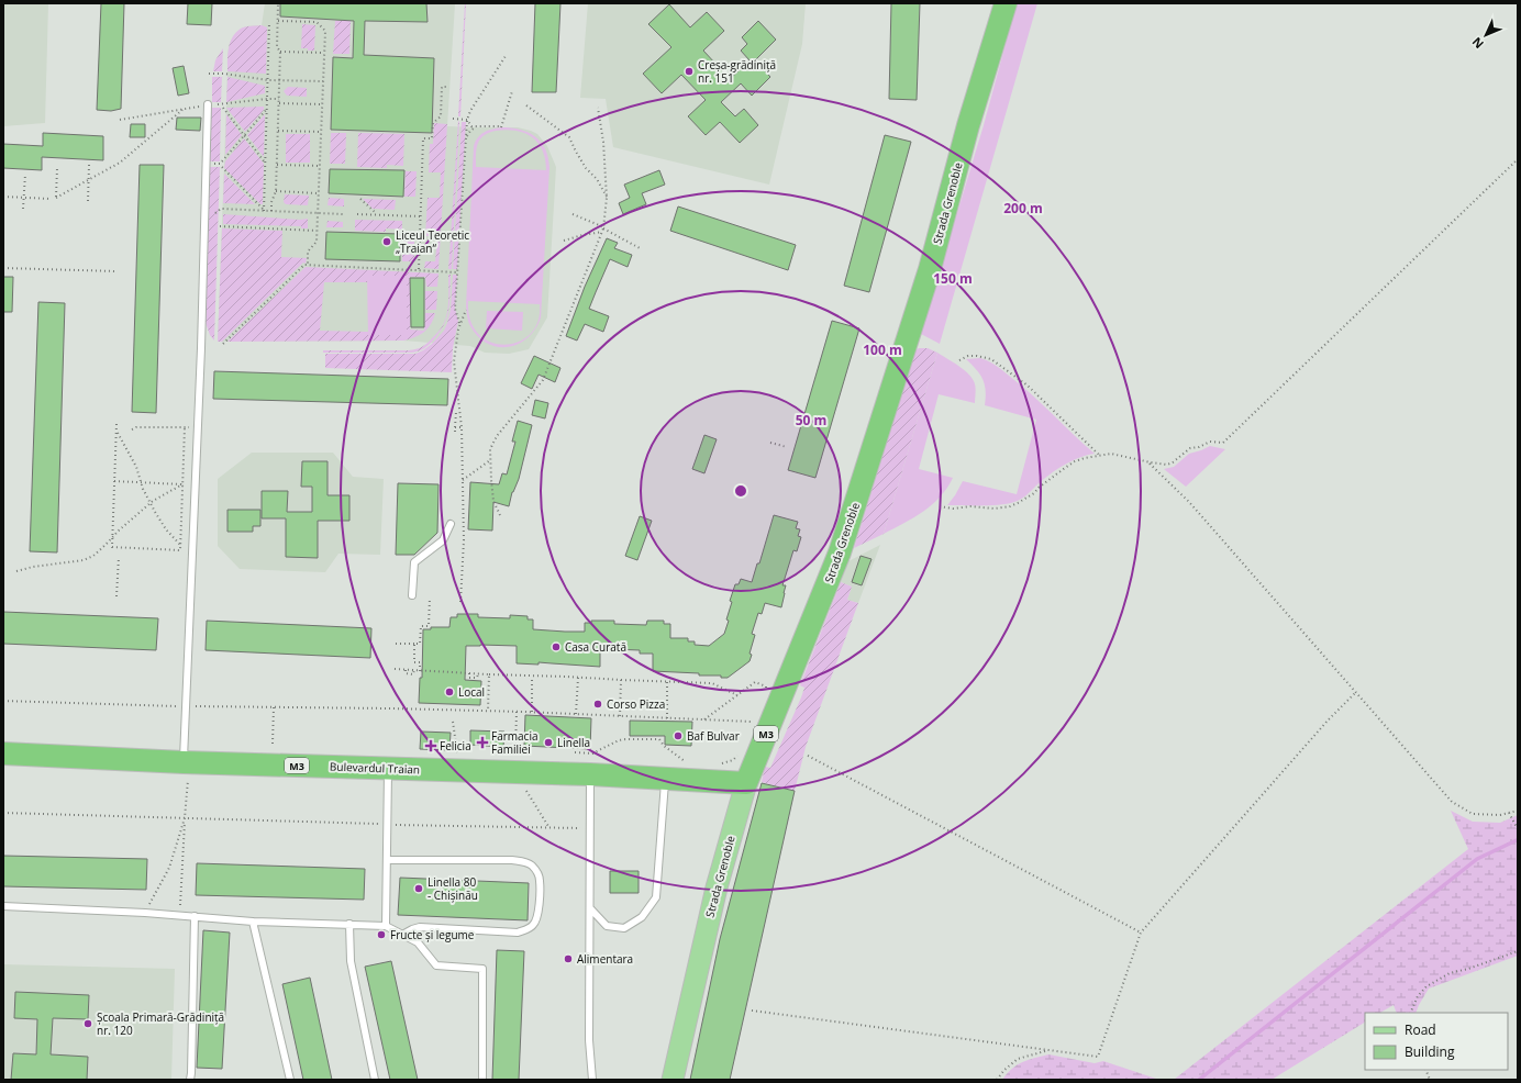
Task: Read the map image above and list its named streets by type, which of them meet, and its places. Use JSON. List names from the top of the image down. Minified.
{"streets":{"highway":["Strada Grenoble","M3","Bulevardul Traian"]},"crossings":[["Strada Grenoble","Bulevardul Traian"]],"places":{"other":["Creșa-grădiniță nr. 151","Liceul Teoretic „Traian“","Casa Curată","Local","Corso Pizza","Baf Bulvar","Linella","Linella 80 - Chișinău","Fructe și legume","Alimentara","Școala Primară-Grădiniță nr. 120"],"health":["Farmacia Familiei","Felicia"]},"legend":["Road","Building"],"north":"bottom left","rings":["200 m","150 m","100 m","50 m"]}
